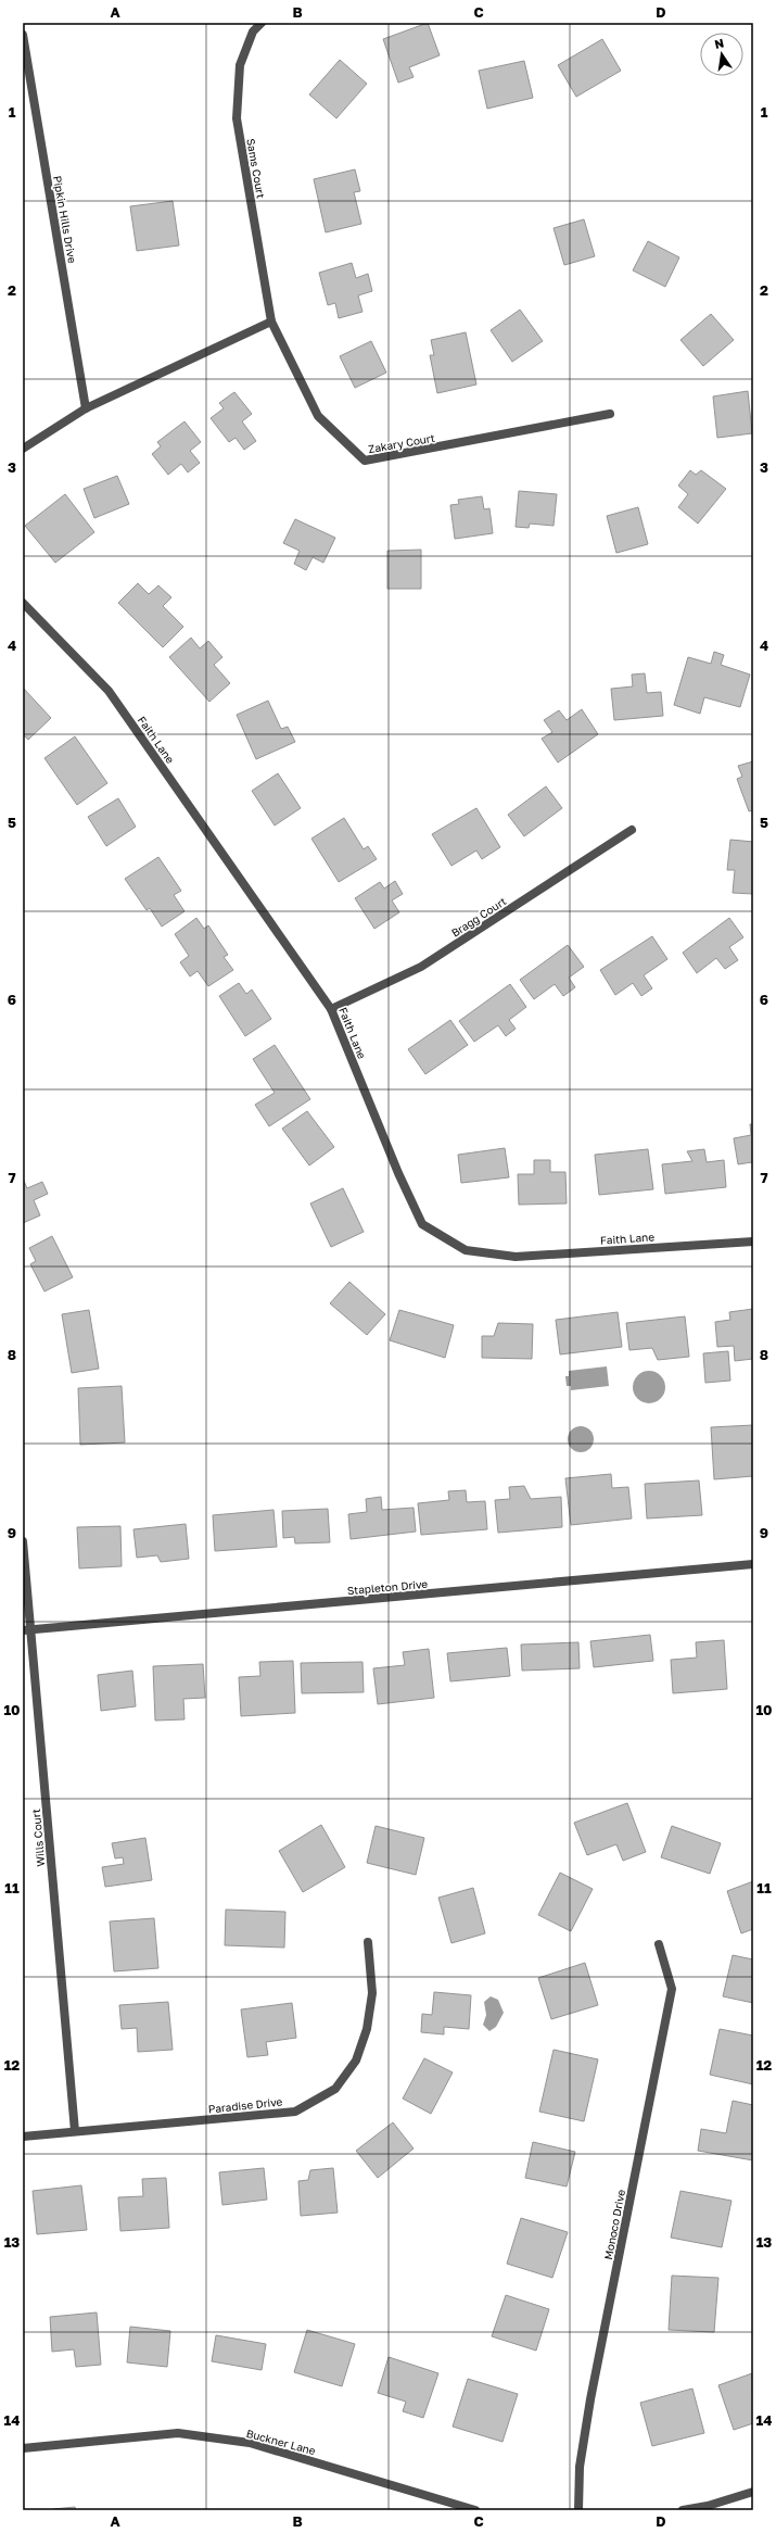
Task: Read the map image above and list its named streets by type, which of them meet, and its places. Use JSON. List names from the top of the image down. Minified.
{"streets":{"street":["Sams Court","Pipkin Hills Drive","Zakary Court","Faith Lane","Bragg Court","Stapleton Drive","Wills Court","Paradise Drive","Monoco Drive","Buckner Lane"]},"crossings":[["Sams Court","Zakary Court"],["Faith Lane","Bragg Court"],["Stapleton Drive","Wills Court"],["Wills Court","Paradise Drive"]],"north":"top","grid":{"columns":["A","B","C","D"],"rows":["1","2","3","4","5","6","7","8","9","10","11","12","13","14"]}}
